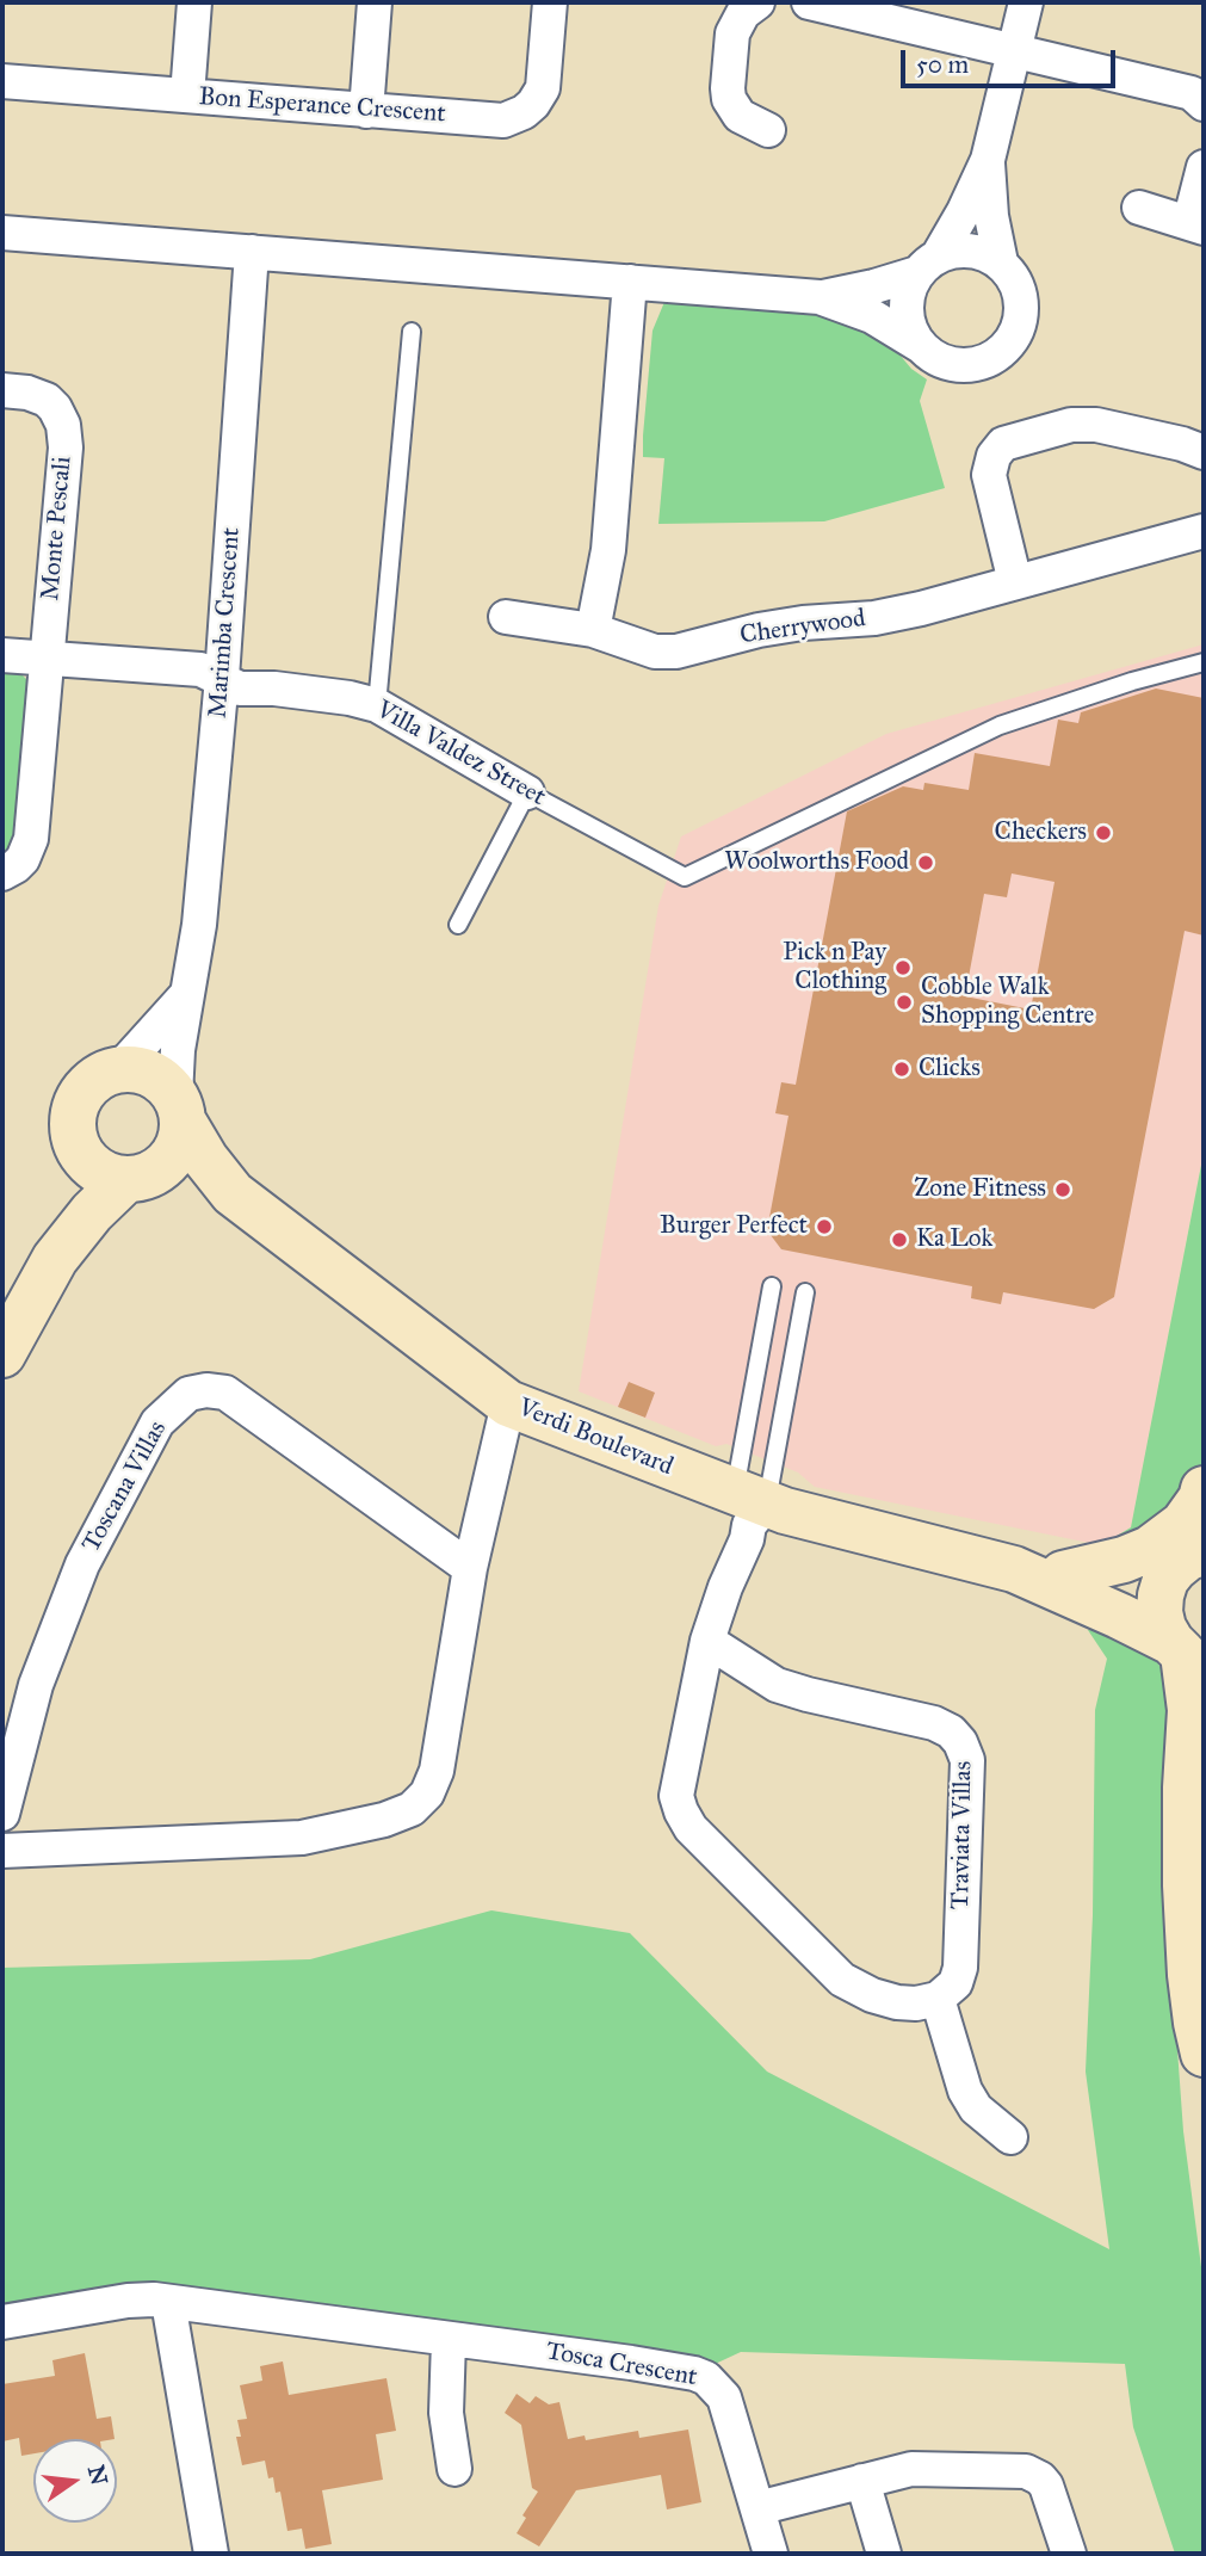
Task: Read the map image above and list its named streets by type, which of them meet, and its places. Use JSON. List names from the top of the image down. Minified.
{"streets":{"street":["Bon Esperance Crescent","Monte Pescali","Marimba Crescent","Cherrywood","Villa Valdez Street","Verdi Boulevard","Toscana Villas","Traviata Villas","Tosca Crescent"]},"crossings":[["Marimba Crescent","Villa Valdez Street"],["Marimba Crescent","Verdi Boulevard"]],"places":["Checkers","Woolworths Food","Pick n Pay Clothing","Cobble Walk Shopping Centre","Clicks","Zone Fitness","Burger Perfect","Ka Lok"],"scale_bar":"50 m","north":"right"}
